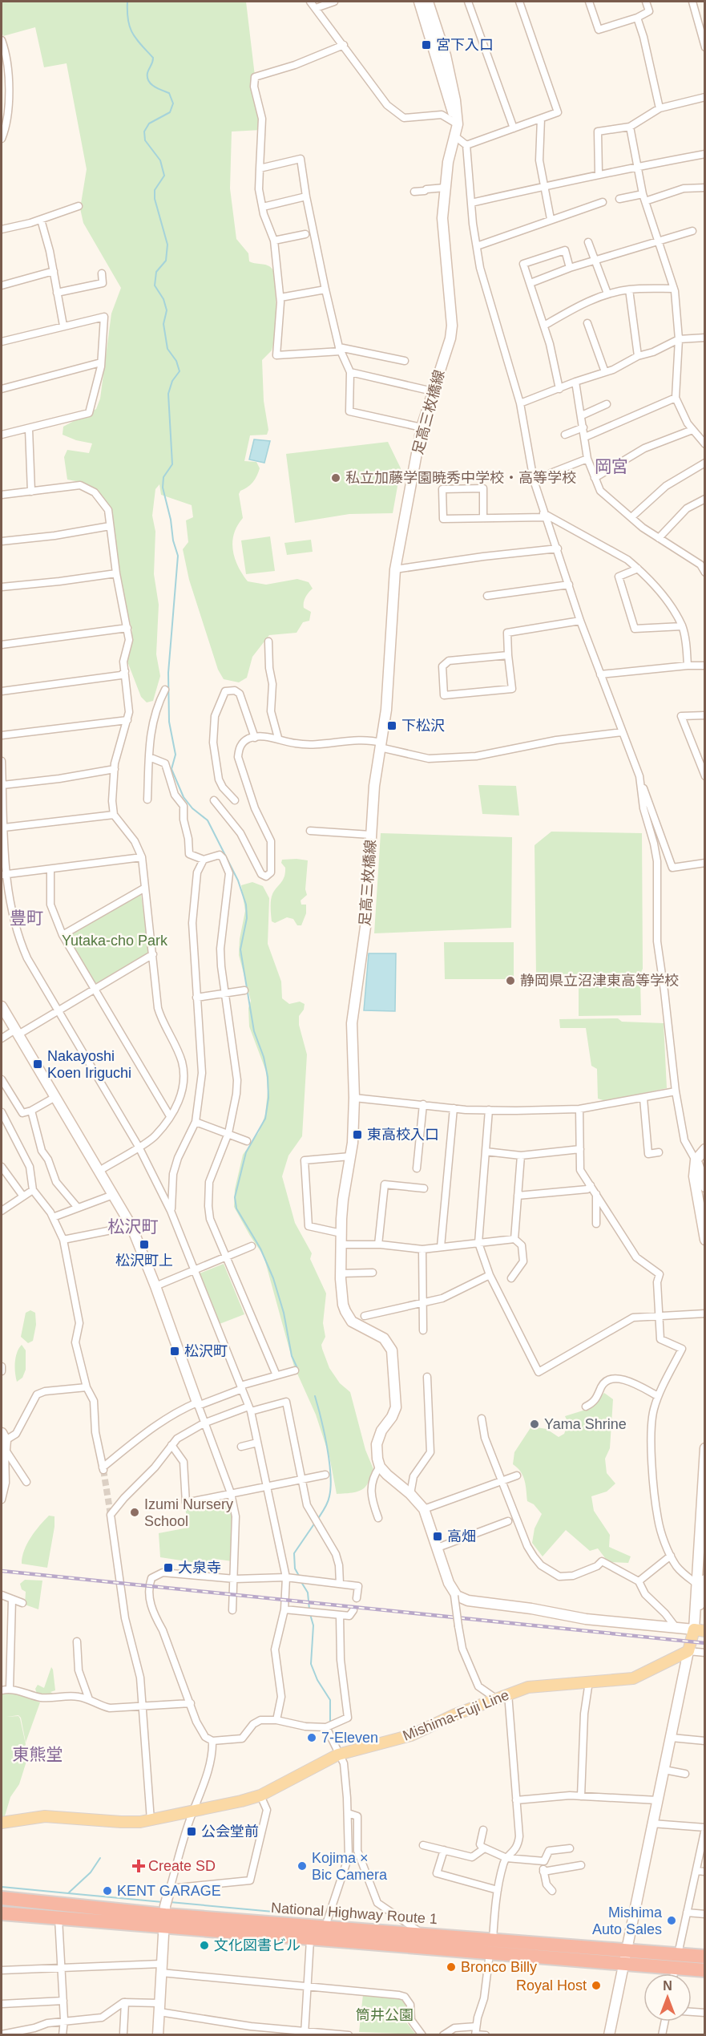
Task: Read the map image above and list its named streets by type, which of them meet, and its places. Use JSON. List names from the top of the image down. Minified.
{"streets":{"highway":["National Highway Route 1"],"main road":["足高三枚橋線","Mishima-Fuji Line"]},"districts":["岡宮","豊町","松沢町","東熊堂"],"parks":["Yutaka-cho Park","筒井公園"],"places":{"transit":["宮下入口","下松沢","Nakayoshi Koen Iriguchi","東高校入口","松沢町上","松沢町","高畑","大泉寺","公会堂前"],"other":["私立加藤学園暁秀中学校・高等学校","静岡県立沼津東高等学校","Yama Shrine","Izumi Nursery School","7-Eleven","Kojima × Bic Camera","KENT GARAGE","Mishima Auto Sales","文化図書ビル","Bronco Billy","Royal Host"],"health":["Create SD"]},"north":"top"}
